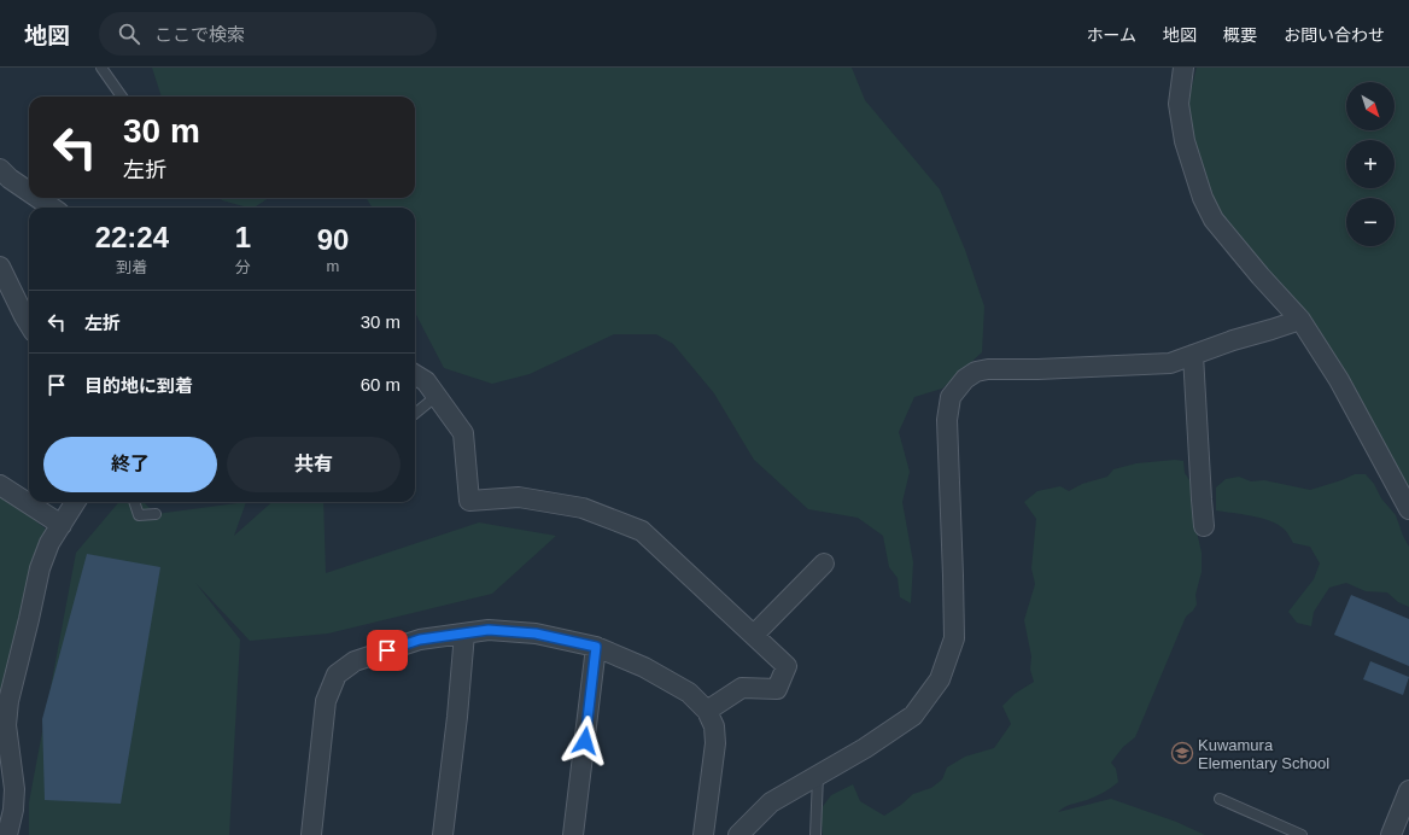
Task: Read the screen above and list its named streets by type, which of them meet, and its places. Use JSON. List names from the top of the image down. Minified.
{"places":{"school or university":["Kuwamura Elementary School"]},"north":"bottom right","page":{"header":"地図","search":"ここで検索","nav":["ホーム","地図","概要","お問い合わせ"],"map_buttons":["+","−"],"turn":["30 m","左折"],"eta":["22:24","到着","1","分","90","m"],"list":[{"name":"左折","value":"30 m"},{"name":"目的地に到着","value":"60 m"}],"buttons":["終了","共有"]}}
